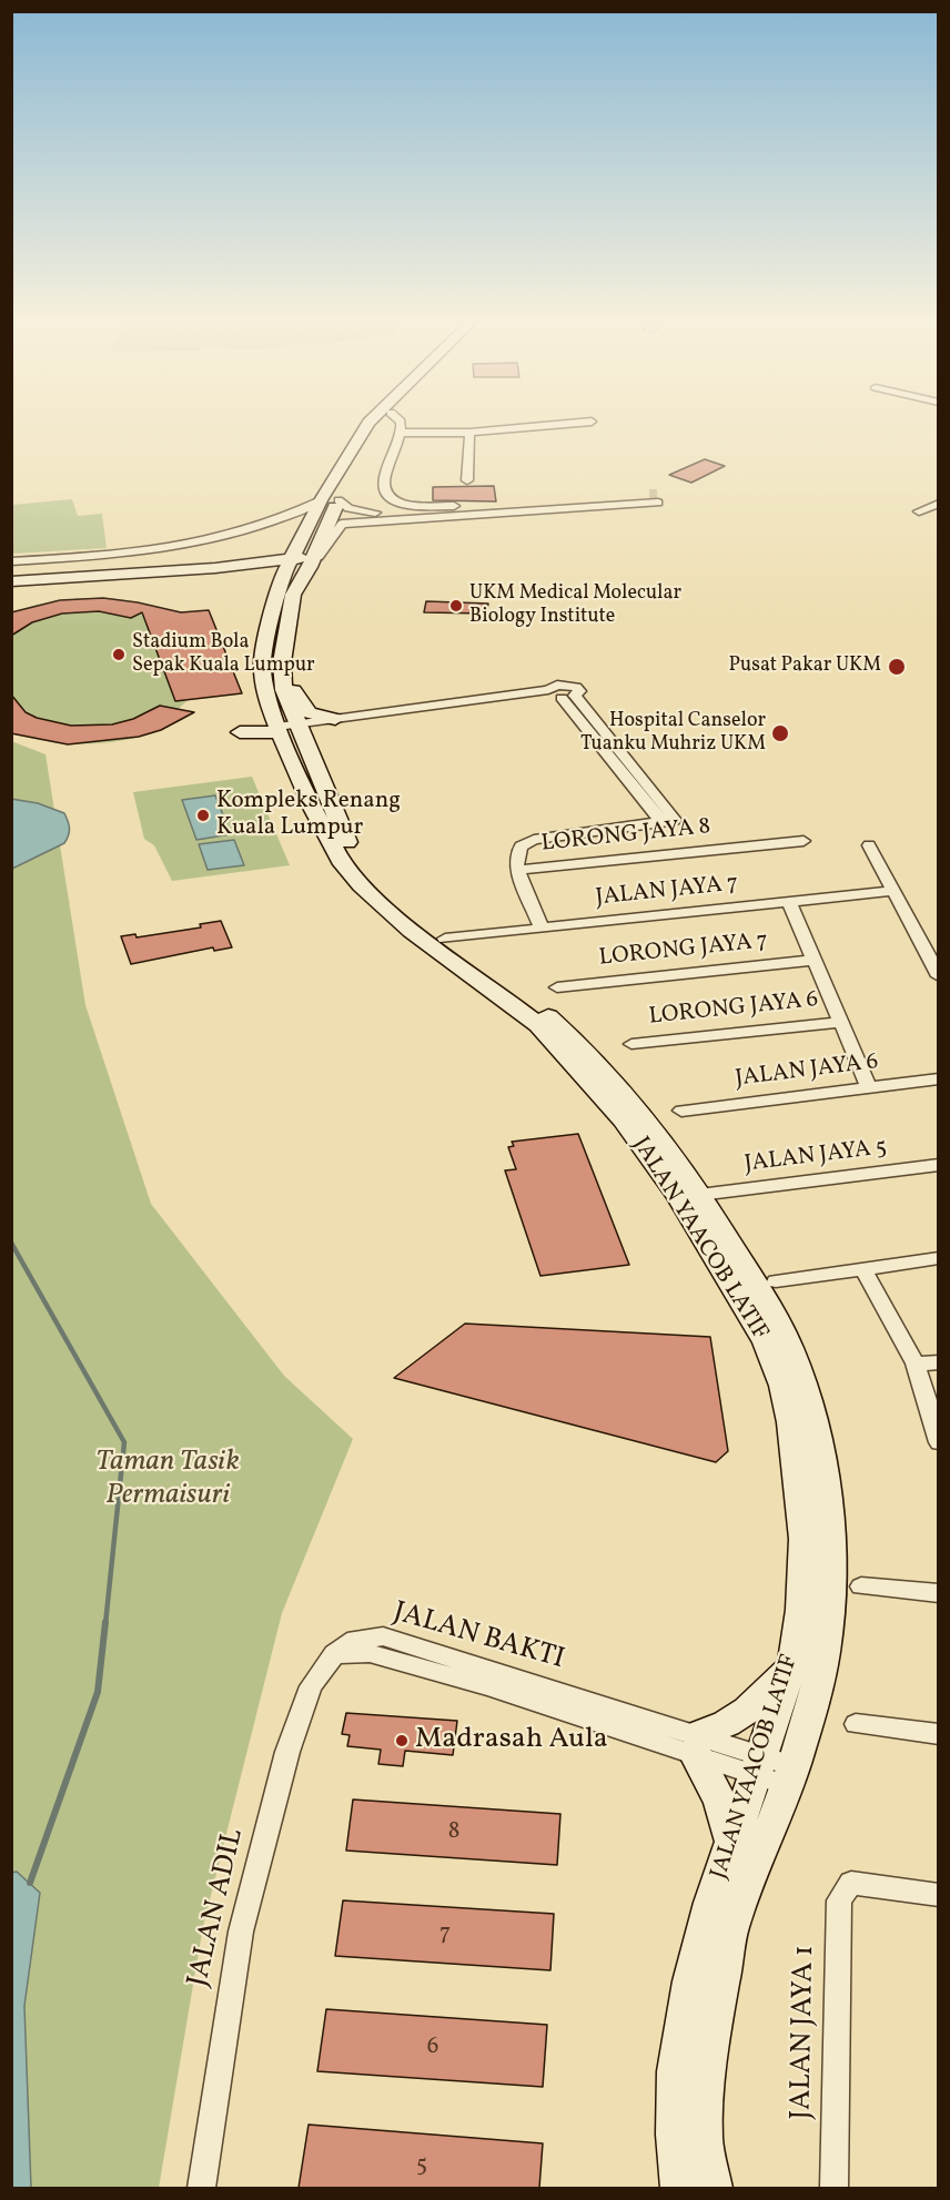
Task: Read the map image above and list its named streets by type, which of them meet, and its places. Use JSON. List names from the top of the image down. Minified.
{"streets":{"street":["LORONG JAYA 8","JALAN JAYA 7","LORONG JAYA 7","LORONG JAYA 6","JALAN JAYA 6","JALAN JAYA 5","JALAN YAACOB LATIF","JALAN BAKTI","JALAN ADIL","JALAN JAYA 1"]},"crossings":[["LORONG JAYA 8","JALAN JAYA 7"],["JALAN JAYA 7","JALAN YAACOB LATIF"],["JALAN JAYA 5","JALAN YAACOB LATIF"],["JALAN YAACOB LATIF","JALAN BAKTI"],["JALAN BAKTI","JALAN ADIL"]],"parks":["Taman Tasik Permaisuri"],"places":["UKM Medical Molecular Biology Institute","Stadium Bola Sepak Kuala Lumpur","Pusat Pakar UKM","Hospital Canselor Tuanku Muhriz UKM","Kompleks Renang Kuala Lumpur","Madrasah Aula"],"house_numbers":["8","7","6","5"]}
